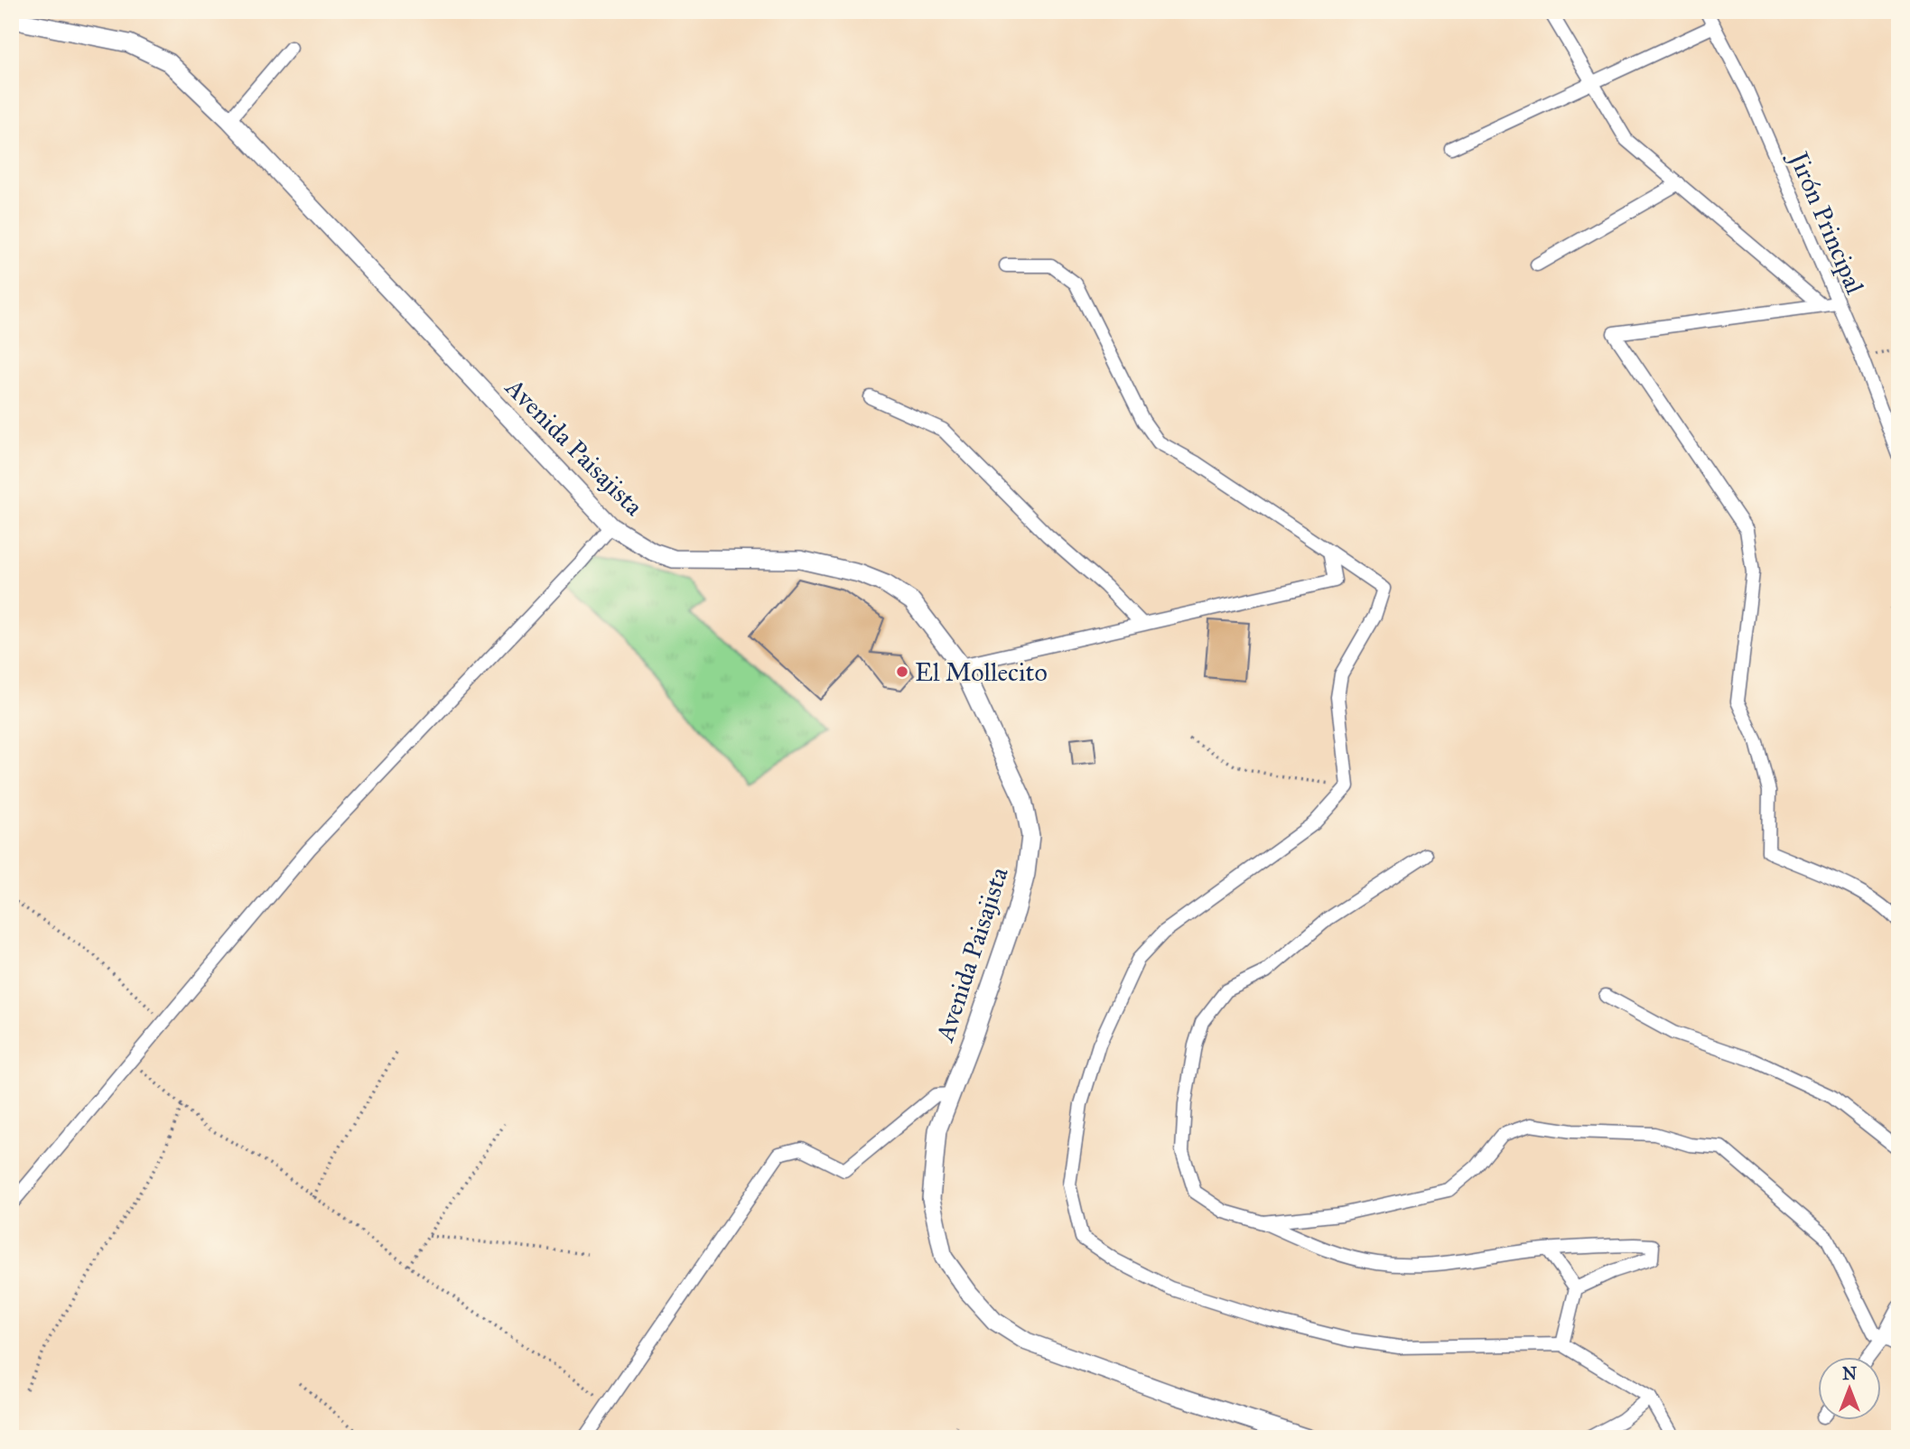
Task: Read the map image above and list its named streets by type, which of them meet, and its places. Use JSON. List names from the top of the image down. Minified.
{"streets":{"main road":["Avenida Paisajista"],"street":["Jirón Principal"]},"places":["El Mollecito"],"north":"top"}
